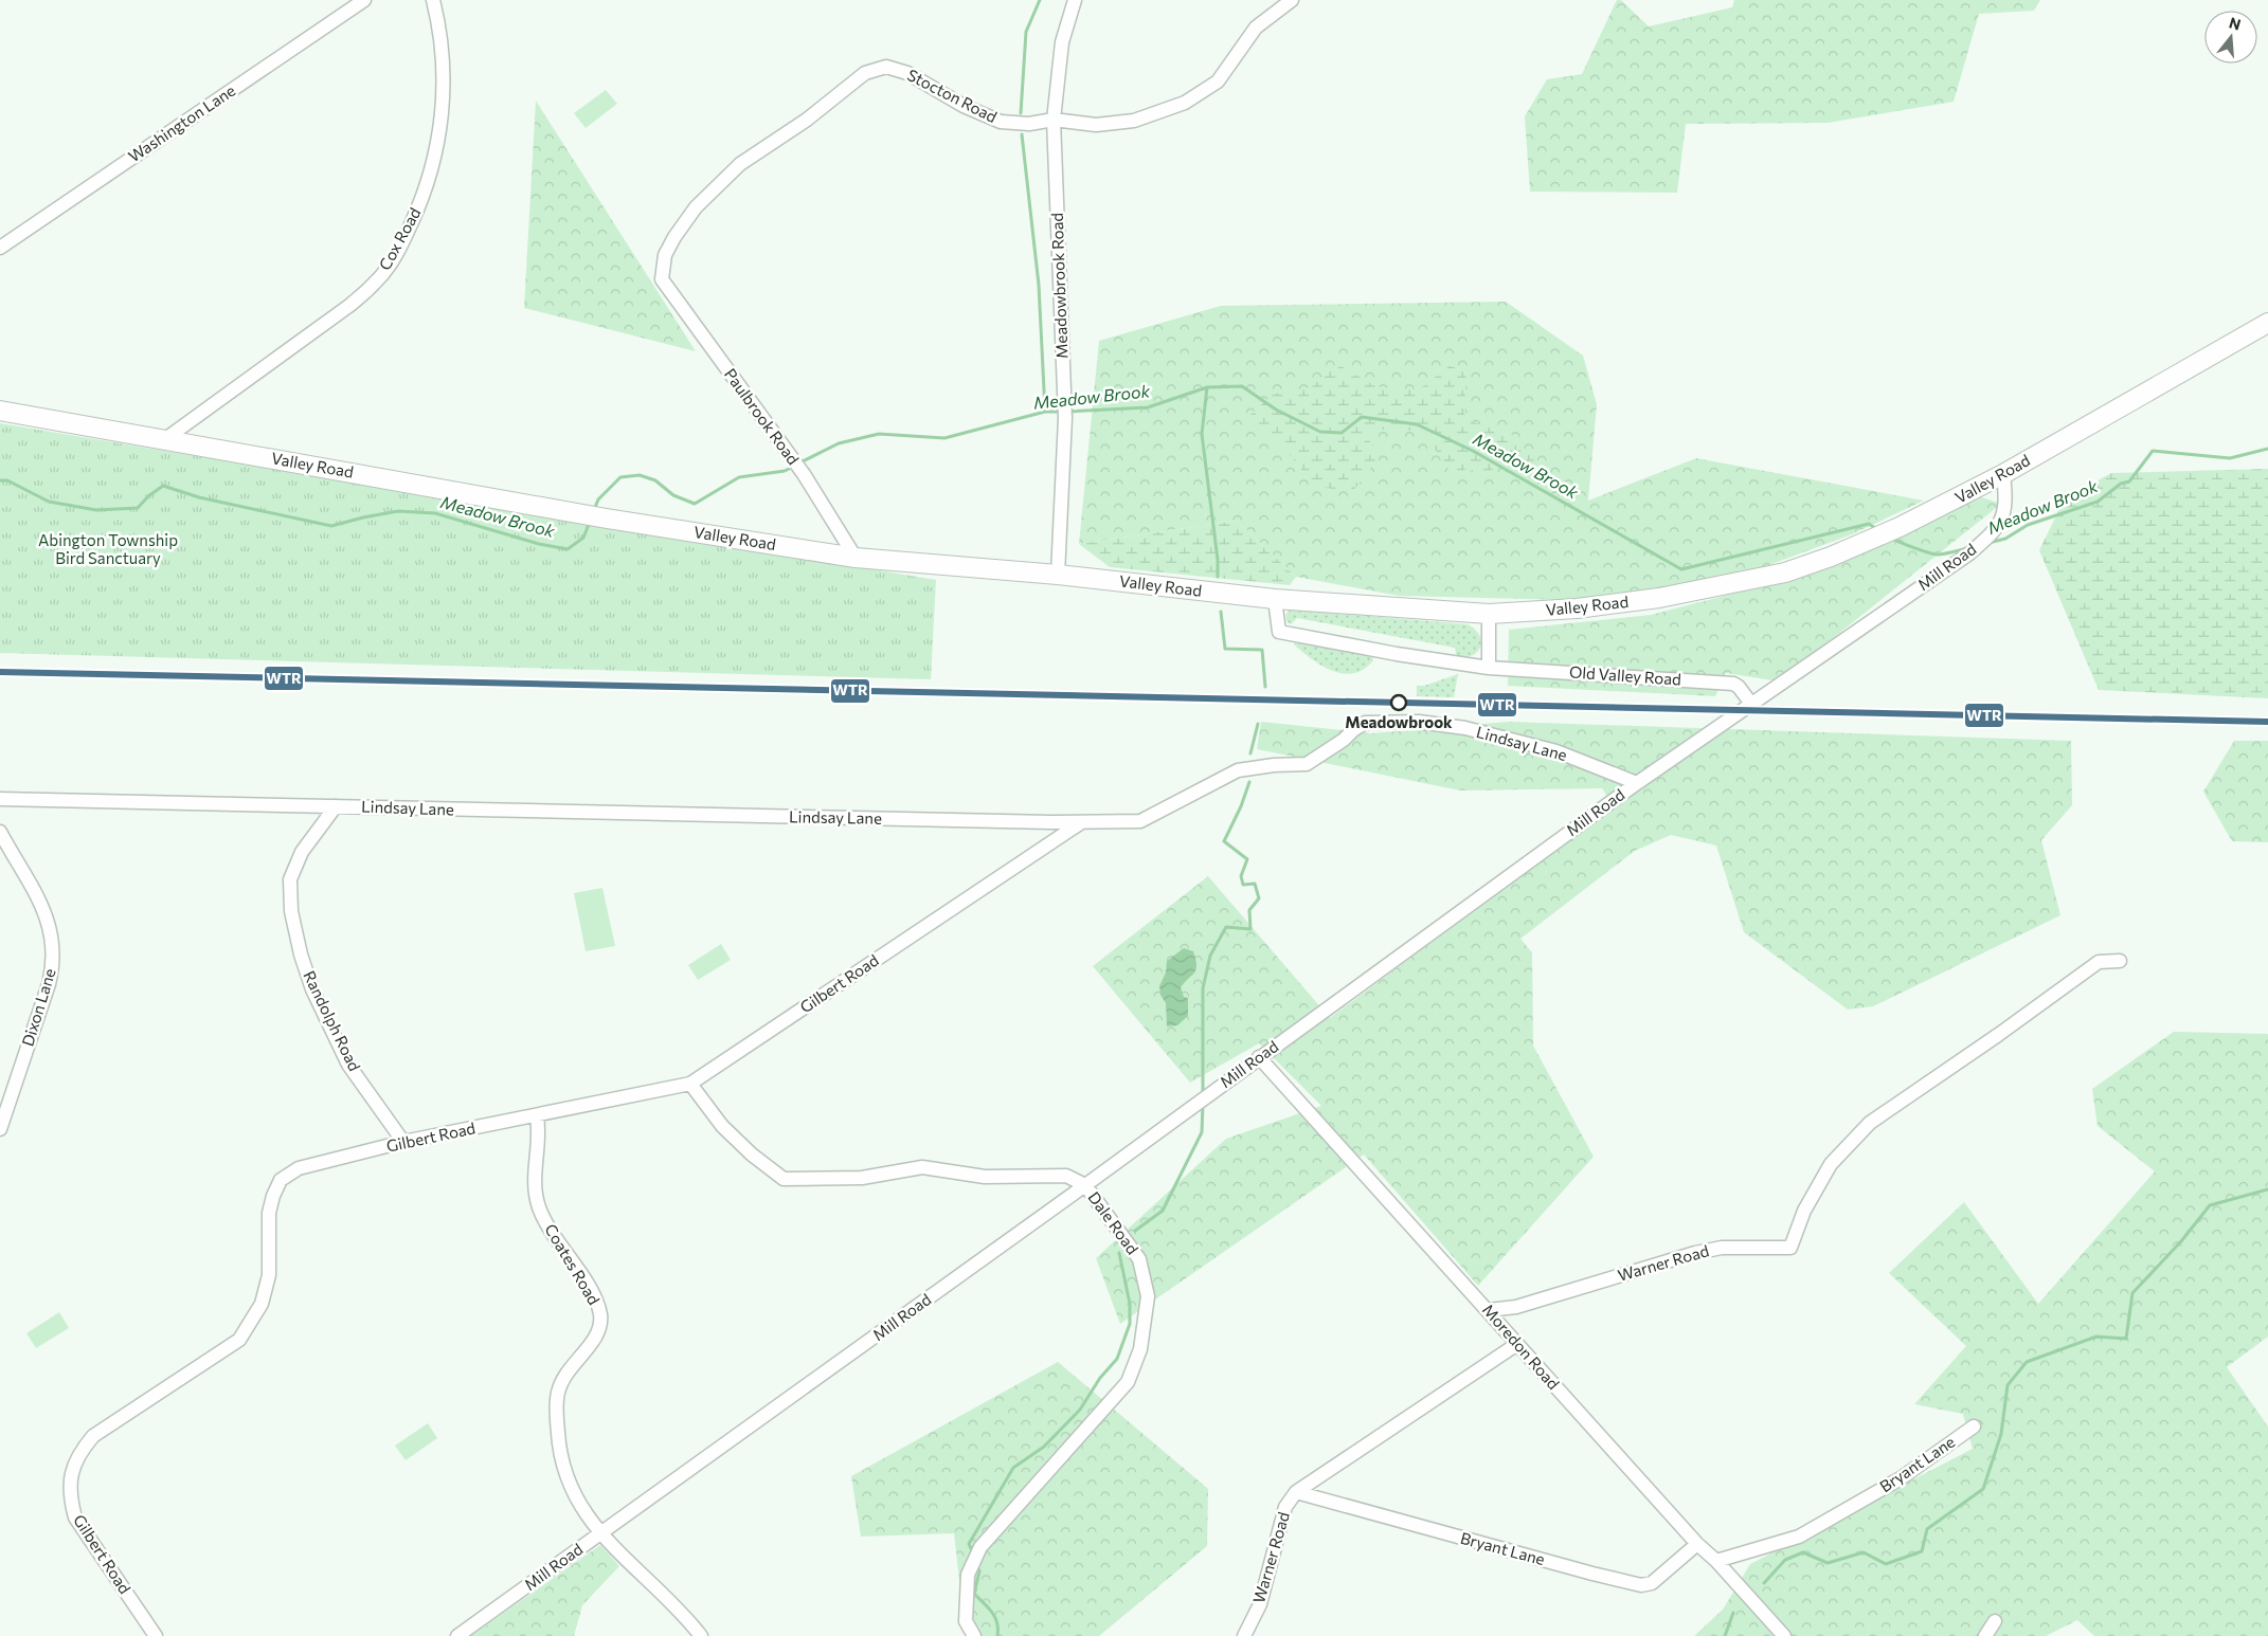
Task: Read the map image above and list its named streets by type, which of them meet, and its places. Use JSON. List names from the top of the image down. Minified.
{"streets":{"main road":["Valley Road"],"street":["Stocton Road","Washington Lane","Cox Road","Meadowbrook Road","Paulbrook Road","Mill Road","Old Valley Road","Lindsay Lane","Gilbert Road","Dixon Lane","Randolph Road","Dale Road","Warner Road","Coates Road","Moredon Road","Bryant Lane"]},"crossings":[["Stocton Road","Meadowbrook Road"],["Stocton Road","Paulbrook Road"],["Cox Road","Valley Road"],["Meadowbrook Road","Valley Road"],["Paulbrook Road","Valley Road"],["Valley Road","Mill Road"],["Valley Road","Old Valley Road"],["Mill Road","Old Valley Road"],["Mill Road","Lindsay Lane"],["Mill Road","Dale Road"],["Mill Road","Coates Road"],["Mill Road","Moredon Road"],["Lindsay Lane","Gilbert Road"],["Lindsay Lane","Randolph Road"],["Gilbert Road","Randolph Road"],["Gilbert Road","Dale Road"],["Gilbert Road","Coates Road"],["Warner Road","Moredon Road"],["Warner Road","Bryant Lane"],["Moredon Road","Bryant Lane"]],"water":["Meadow Brook"],"parks":["Abington Township Bird Sanctuary"],"places":["Meadowbrook"],"lines":["transit line WTR"],"north":"top"}
